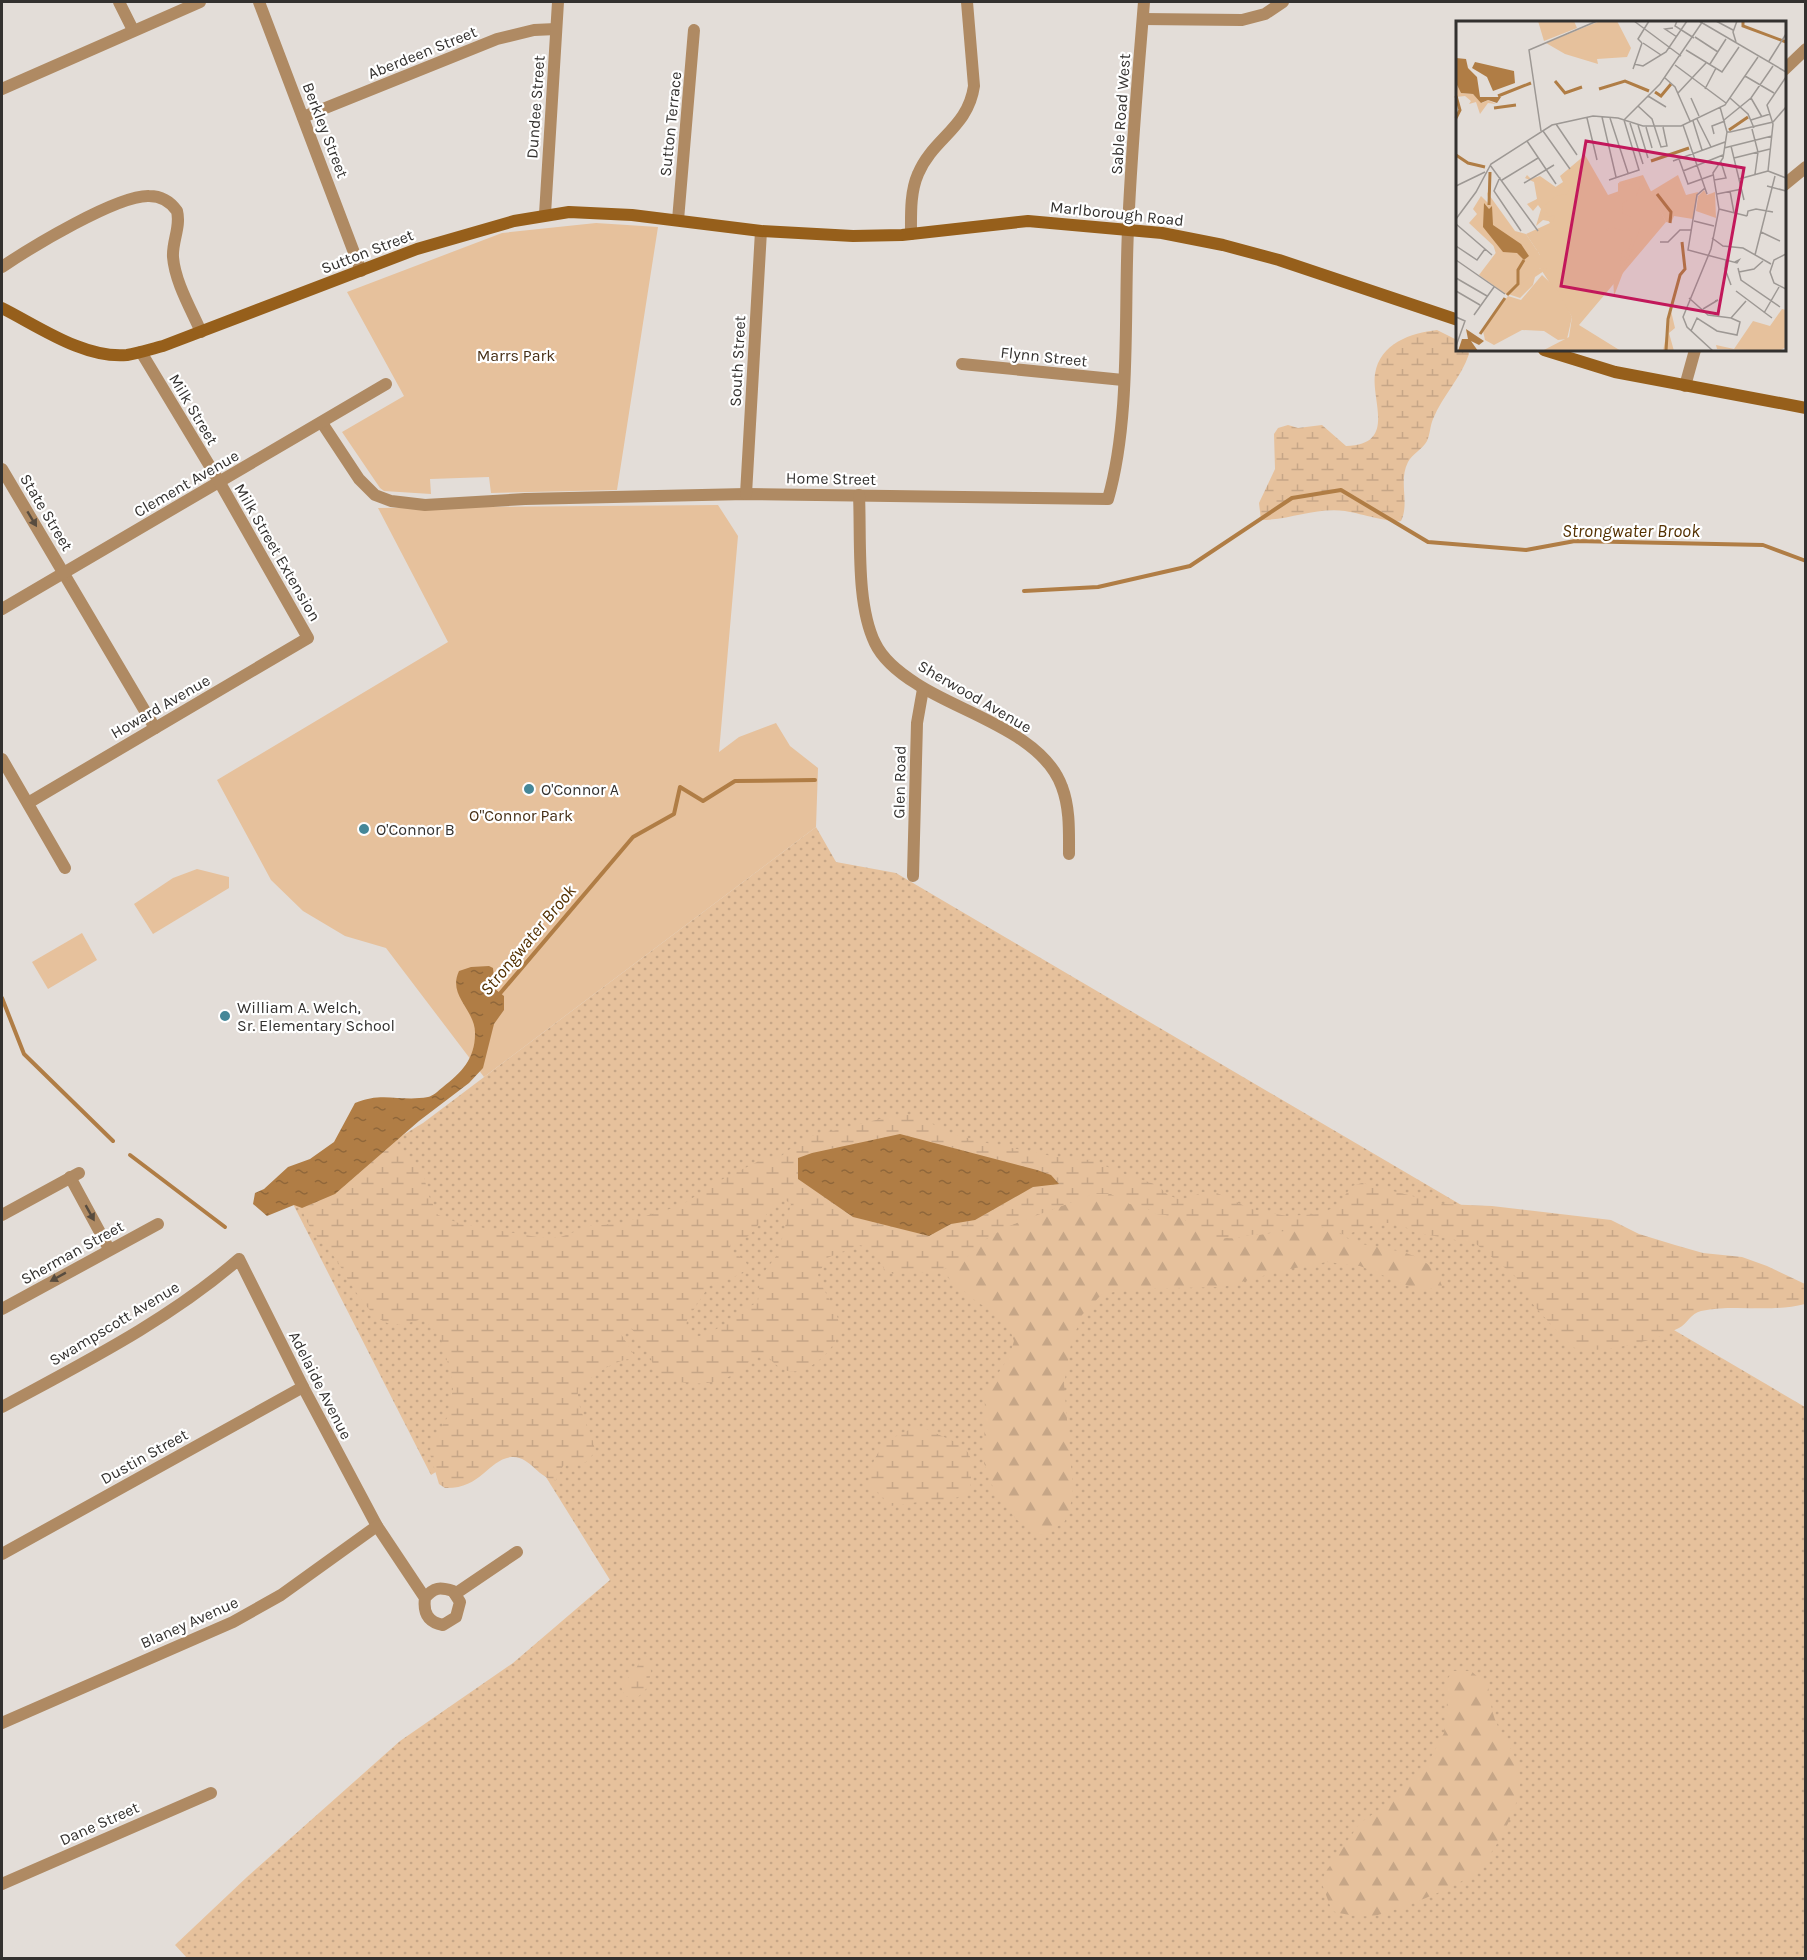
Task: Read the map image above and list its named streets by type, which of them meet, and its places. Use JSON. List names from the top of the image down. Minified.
{"streets":{"street":["Aberdeen Street","Dundee Street","Sable Road West","Sutton Terrace","Berkley Street","Marlborough Road","Sutton Street","Flynn Street","South Street","Milk Street","Home Street","Clement Avenue","State Street","Milk Street Extension","Sherwood Avenue","Howard Avenue","Glen Road","Sherman Street","Swampscott Avenue","Adelaide Avenue","Dustin Street","Blaney Avenue","Dane Street"]},"crossings":[["Aberdeen Street","Dundee Street"],["Aberdeen Street","Berkley Street"],["Dundee Street","Sutton Street"],["Sable Road West","Marlborough Road"],["Sable Road West","Home Street"],["Sutton Terrace","Sutton Street"],["Berkley Street","Sutton Street"],["Marlborough Road","Sutton Street"],["Marlborough Road","South Street"],["Marlborough Road","Home Street"],["Sutton Street","South Street"],["Sutton Street","Milk Street"],["Flynn Street","Home Street"],["South Street","Home Street"],["Milk Street","Clement Avenue"],["Milk Street","Milk Street Extension"],["Home Street","Clement Avenue"],["Home Street","Sherwood Avenue"],["Clement Avenue","State Street"],["Clement Avenue","Milk Street Extension"],["State Street","Howard Avenue"],["Milk Street Extension","Howard Avenue"],["Sherwood Avenue","Glen Road"],["Swampscott Avenue","Adelaide Avenue"],["Adelaide Avenue","Dustin Street"],["Adelaide Avenue","Blaney Avenue"]],"one_way":["State Street","Sherman Street"],"water":["Strongwater Brook"],"parks":["Marrs Park","O\"Connor Park"],"places":["O'Connor A","O'Connor B","William A. Welch, Sr. Elementary School"]}
